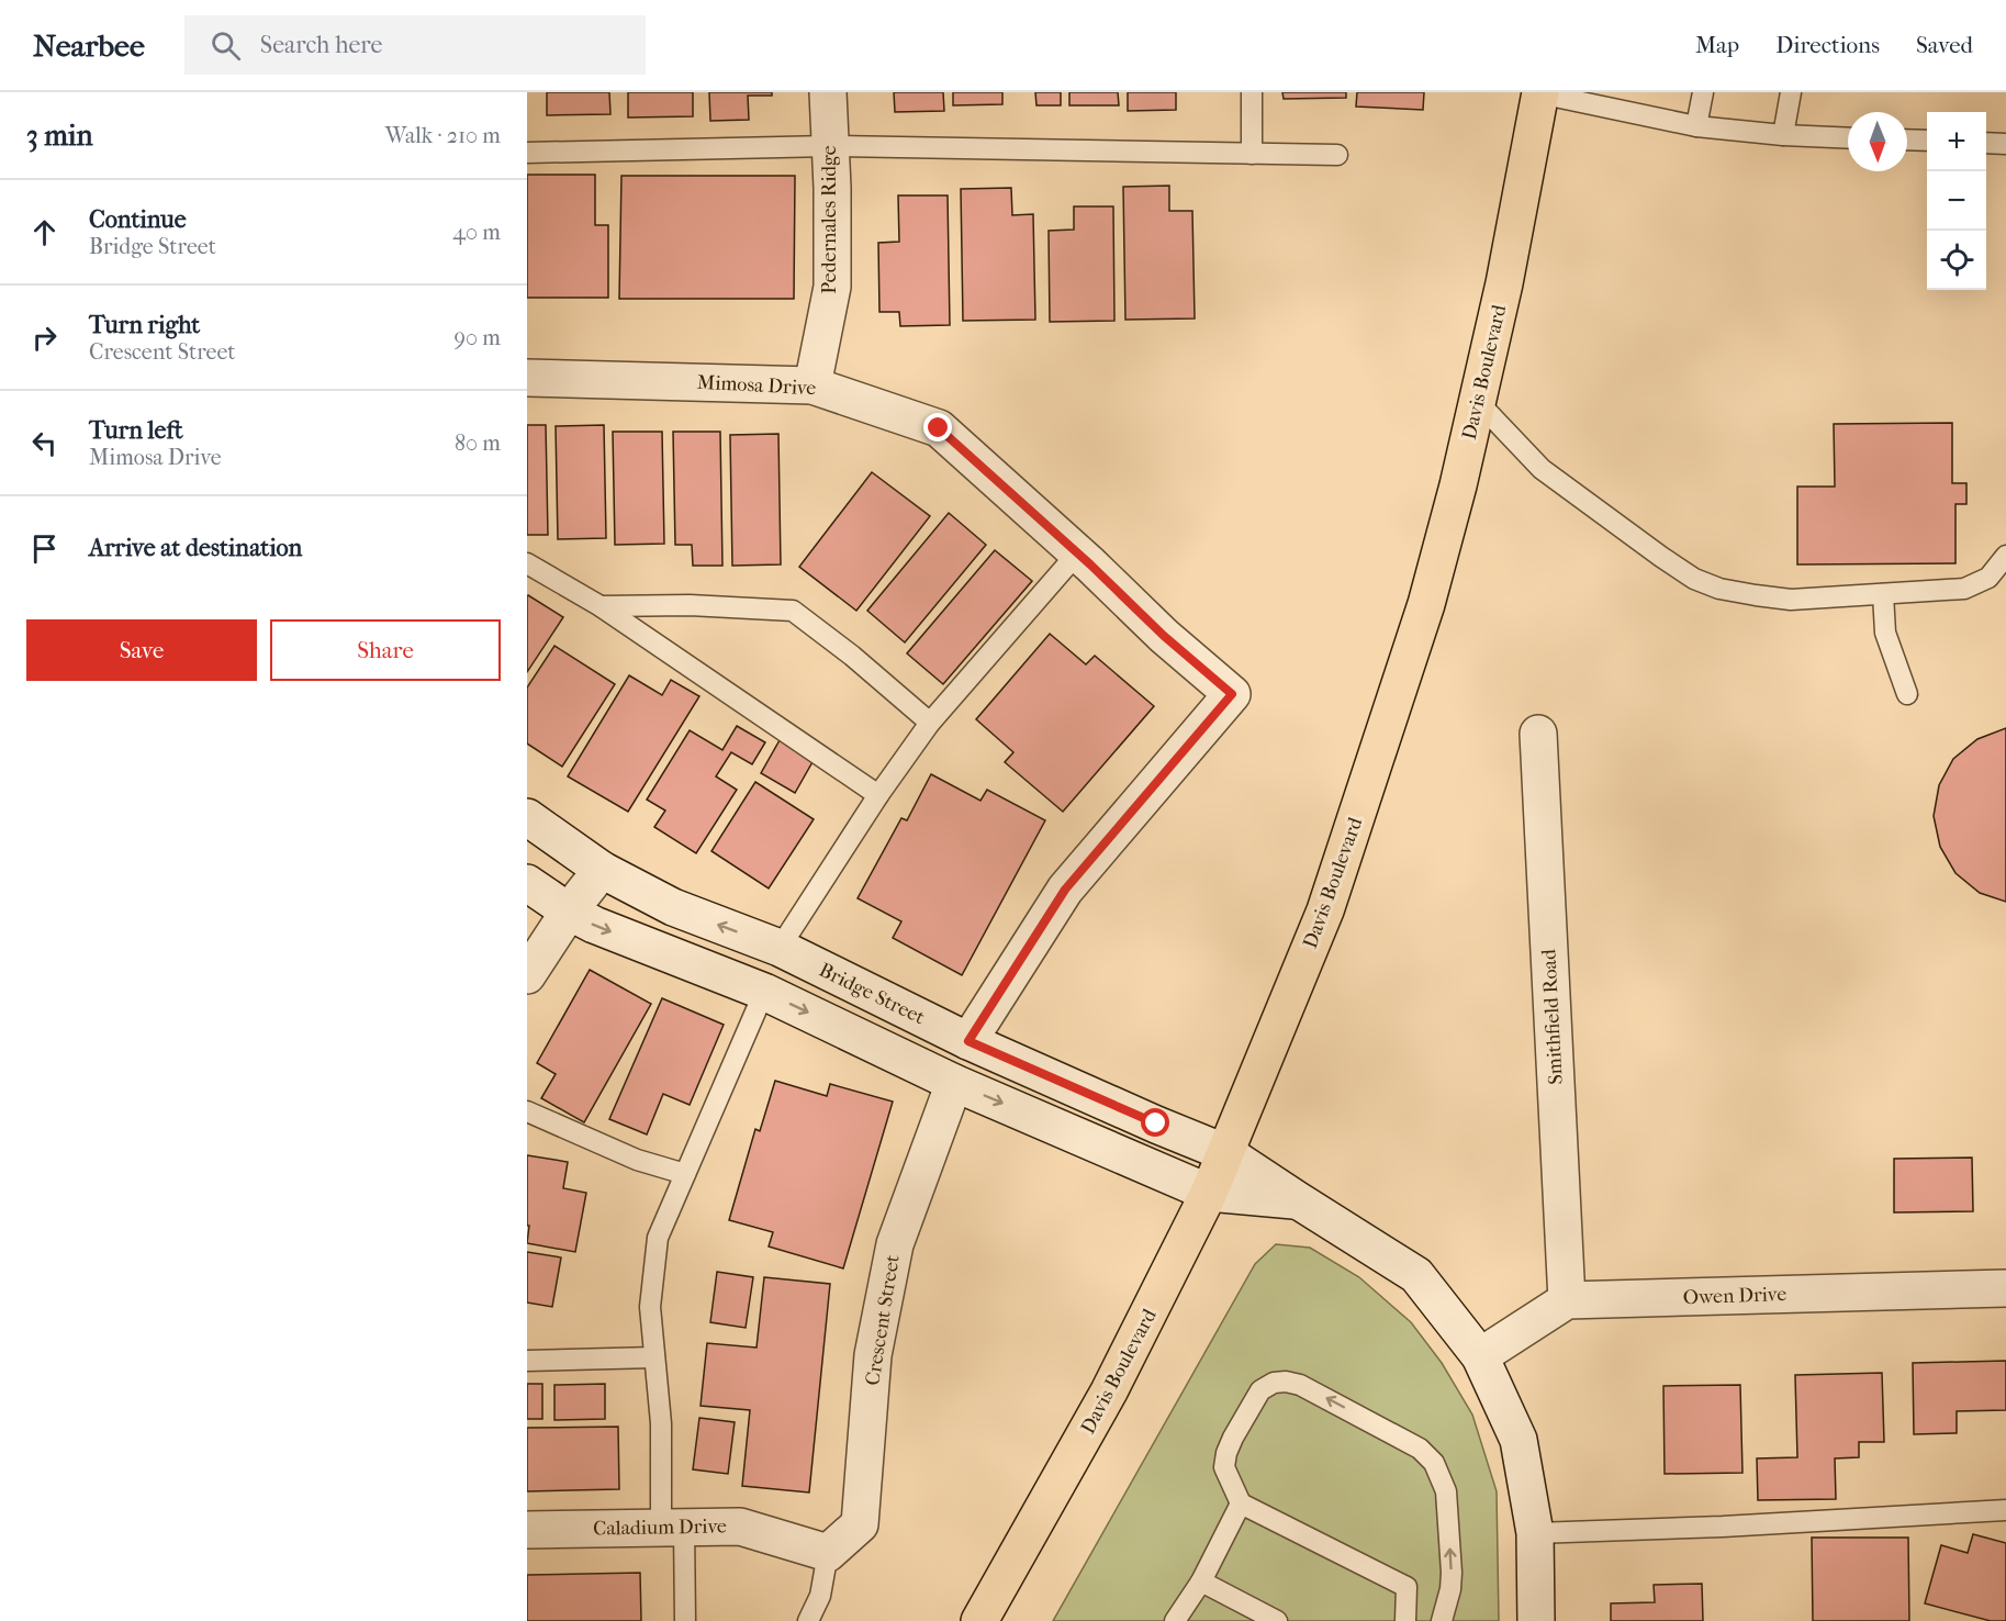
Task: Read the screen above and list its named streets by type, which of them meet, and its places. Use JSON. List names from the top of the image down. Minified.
{"streets":{"main road":["Davis Boulevard"],"street":["Pedernales Ridge","Mimosa Drive","Bridge Street","Smithfield Road","Owen Drive","Crescent Street","Caladium Drive"]},"crossings":[["Pedernales Ridge","Mimosa Drive"],["Davis Boulevard","Bridge Street"],["Mimosa Drive","Bridge Street"],["Smithfield Road","Owen Drive"],["Crescent Street","Caladium Drive"]],"north":"bottom","page":{"header":"Nearbee","search":"Search here","nav":["Map","Directions","Saved"],"heading":["3 min","Walk · 210 m"],"map_buttons":["+","−"],"list":[["Continue","Bridge Street","40 m"],["Turn right","Crescent Street","90 m"],["Turn left","Mimosa Drive","80 m"],"Arrive at destination"],"buttons":["Save","Share"]}}
